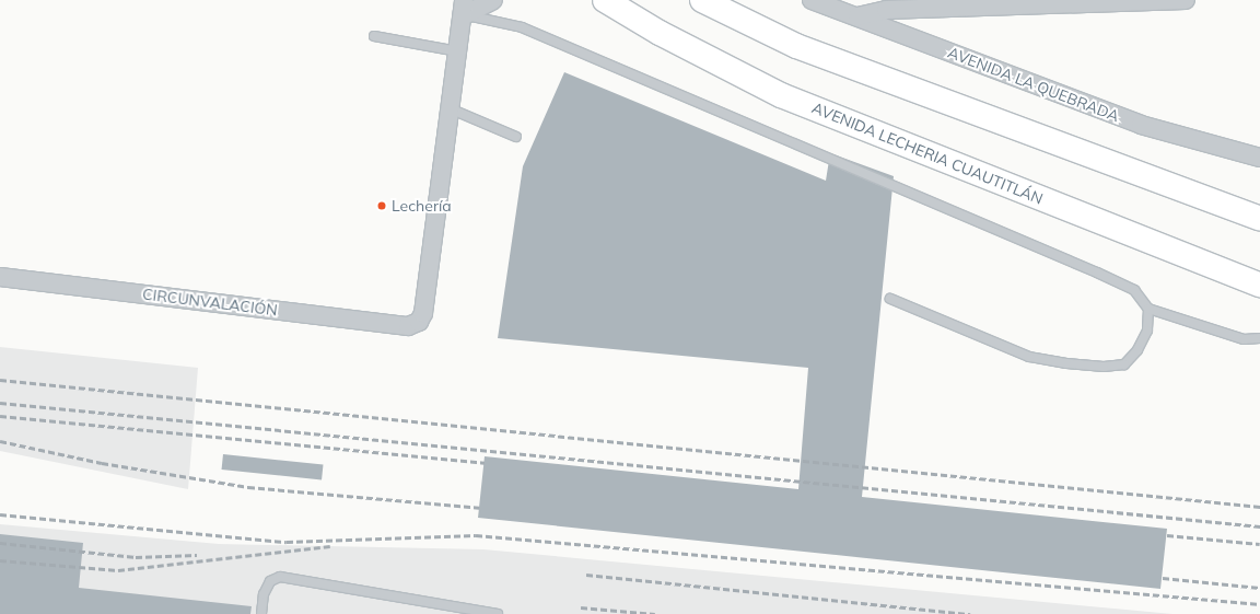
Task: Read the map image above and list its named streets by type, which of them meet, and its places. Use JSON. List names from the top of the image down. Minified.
{"streets":{"main road":["AVENIDA LECHERIA CUAUTITLÁN"],"street":["AVENIDA LA QUEBRADA","CIRCUNVALACIÓN"]},"places":["Lechería"]}
